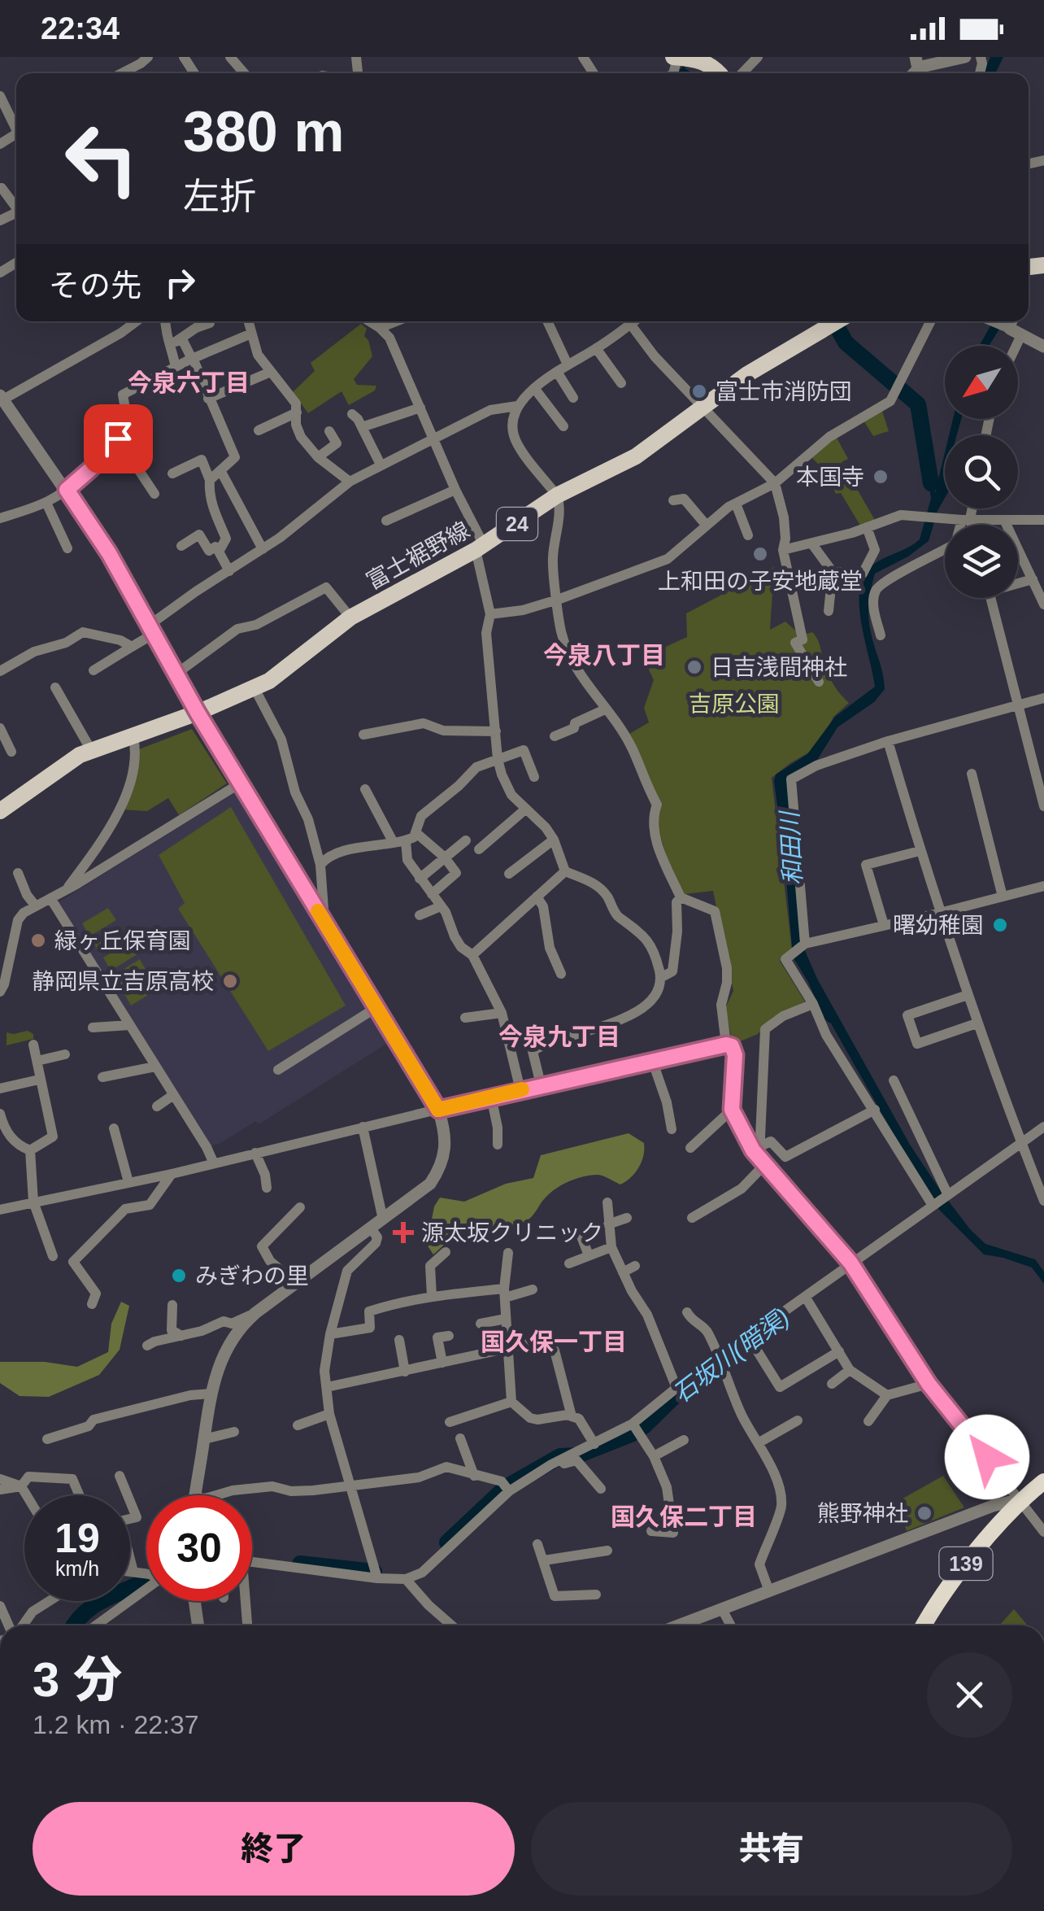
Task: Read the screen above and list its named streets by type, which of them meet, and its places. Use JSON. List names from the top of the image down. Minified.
{"streets":{"highway":["139"],"main road":["24","富士裾野線"]},"districts":["今泉六丁目","今泉八丁目","今泉九丁目","国久保一丁目","国久保二丁目"],"water":["和田川","石坂川(暗渠)"],"parks":["吉原公園"],"places":{"other":["富士市消防団","本国寺","上和田の子安地蔵堂","日吉浅間神社","曙幼稚園","緑ヶ丘保育園","静岡県立吉原高校","みぎわの里","熊野神社"],"health":["源太坂クリニック"]},"north":"bottom left","page":{"status":"22:34","turn":["380 m","左折"],"then":"その先","speed":"19 km/h","limit":"30","heading":["3 分","1.2 km · 22:37"],"buttons":["終了","共有"]}}
